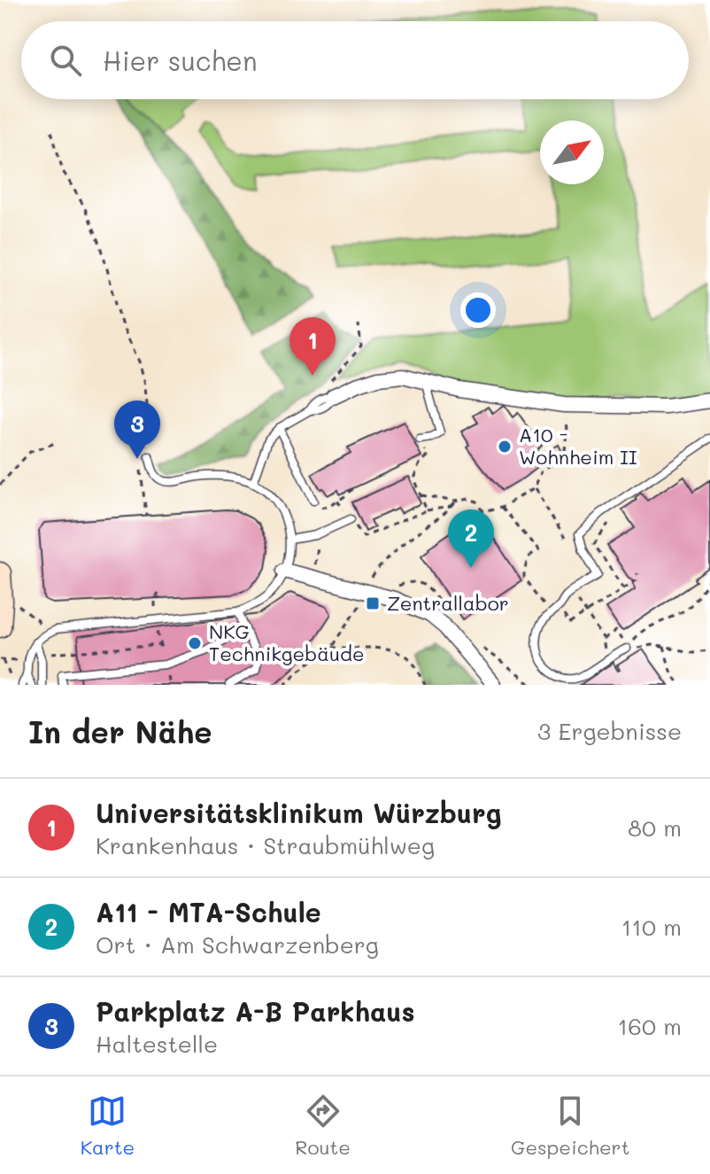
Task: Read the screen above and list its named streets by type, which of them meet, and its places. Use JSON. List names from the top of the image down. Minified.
{"places":{"other":["A10 - Wohnheim II","NKG Technikgebäude"],"transit":["Zentrallabor"]},"north":"top right","page":{"search":"Hier suchen","pins":["1","3","2"],"heading":["In der Nähe","3 Ergebnisse"],"list":[{"mark":"1","name":"Universitätsklinikum Würzburg","note":"Krankenhaus · Straubmühlweg","value":"80 m"},{"mark":"2","name":"A11 - MTA-Schule","note":"Ort · Am Schwarzenberg","value":"110 m"},{"mark":"3","name":"Parkplatz A-B Parkhaus","note":"Haltestelle","value":"160 m"}],"nav":["Karte","Route","Gespeichert"]}}
